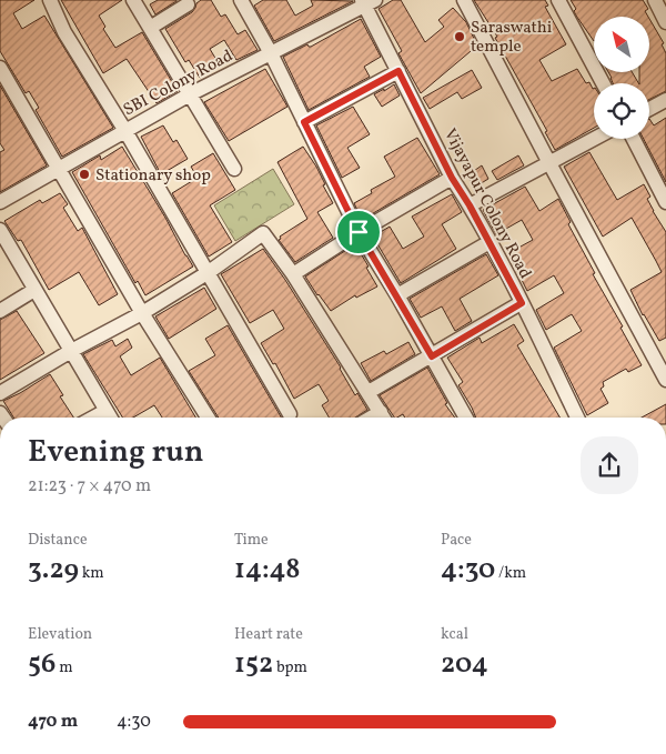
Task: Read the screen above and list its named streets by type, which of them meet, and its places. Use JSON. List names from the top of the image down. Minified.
{"streets":{"street":["SBI Colony Road","Vijayapur Colony Road"]},"crossings":[["SBI Colony Road","Vijayapur Colony Road"]],"places":["Saraswathi temple","Stationary shop"],"north":"top left","page":{"heading":["Evening run","21:23 · 7 × 470 m"],"stats":[["Distance","3.29 km"],["Time","14:48"],["Pace","4:30 /km"],["Elevation","56 m"],["Heart rate","152 bpm"],["kcal","204"]],"list":[{"name":"470 m","note":"4:30"}]}}
